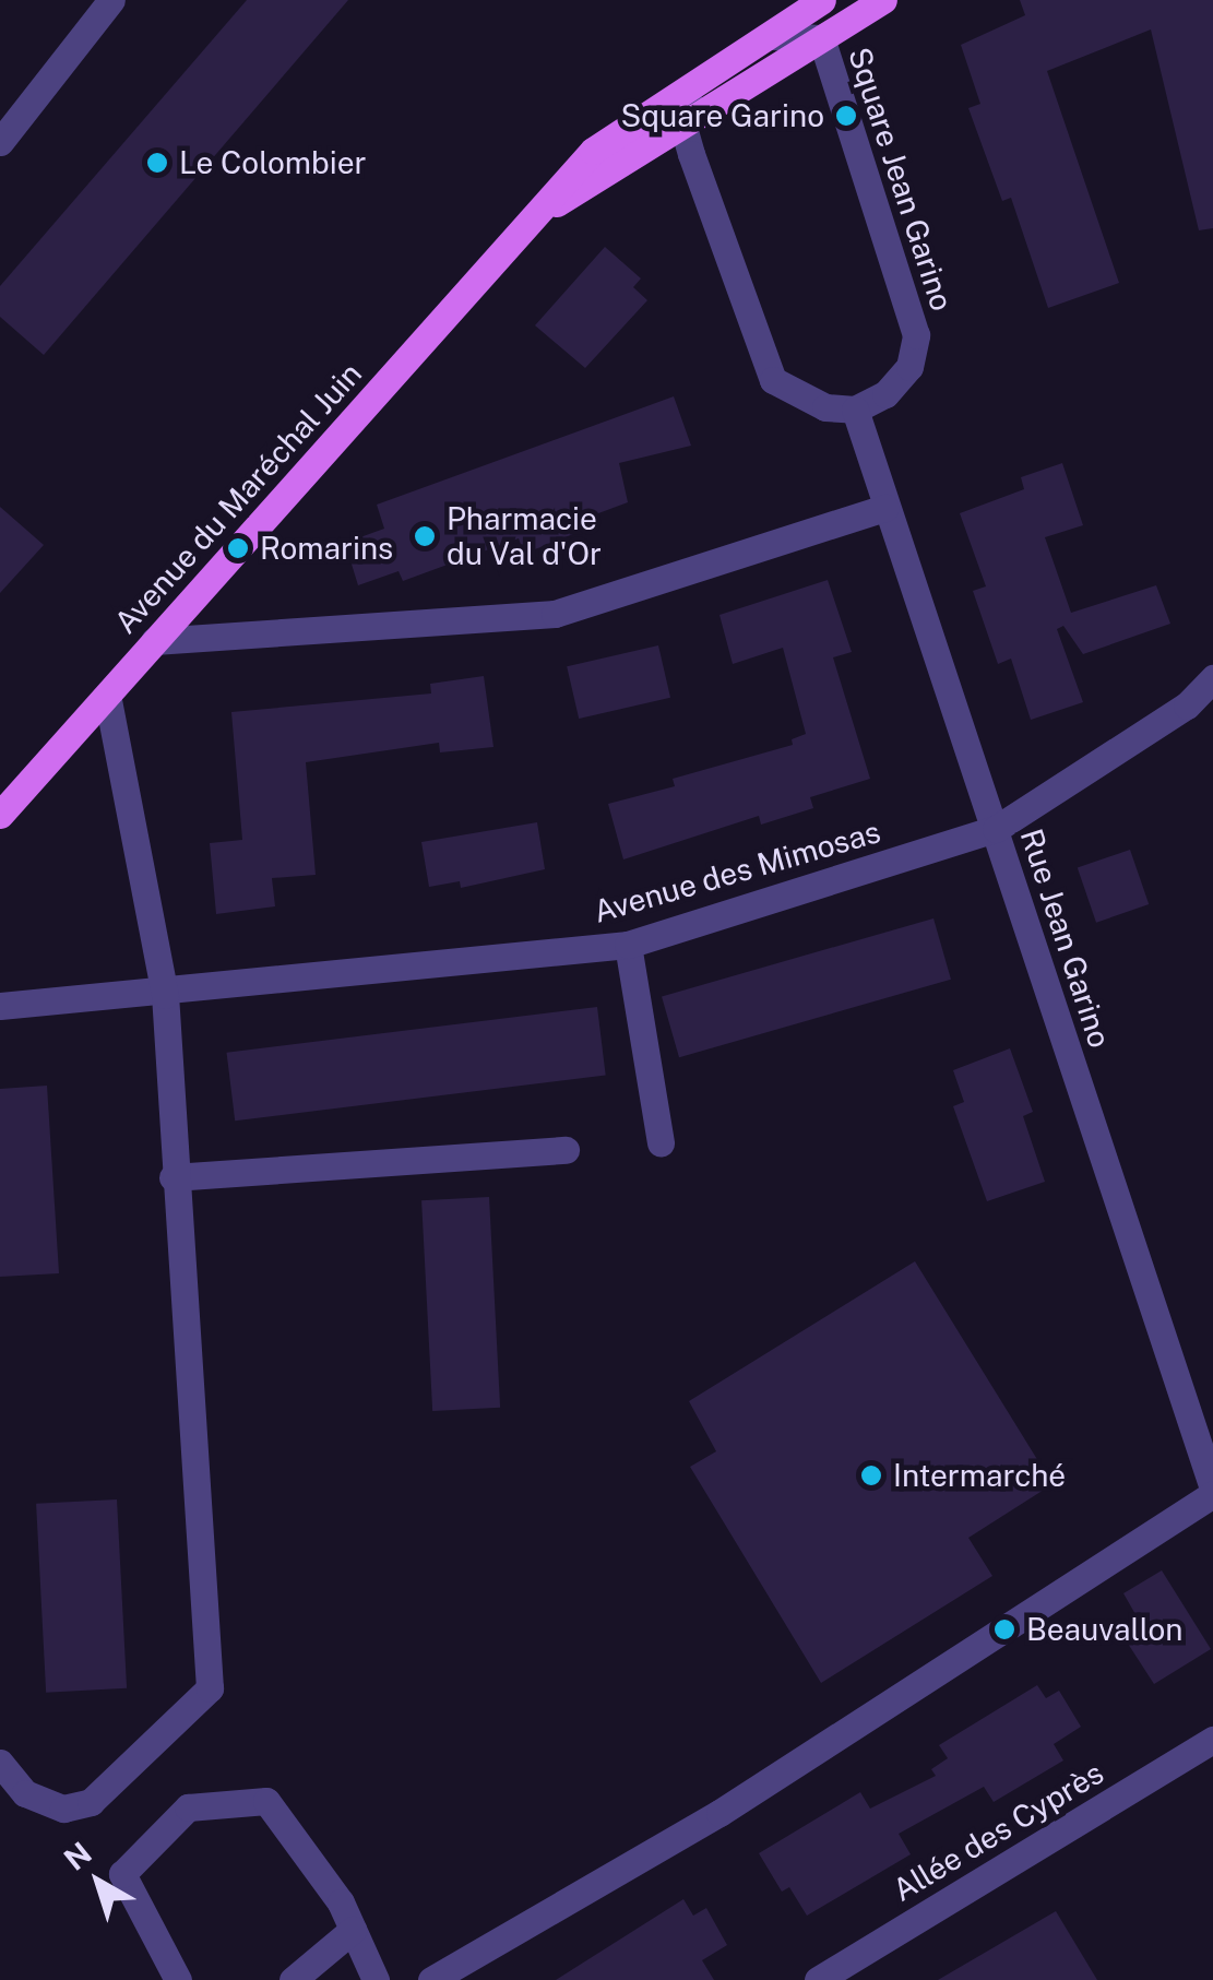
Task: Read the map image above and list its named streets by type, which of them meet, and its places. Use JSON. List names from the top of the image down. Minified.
{"streets":{"main road":["Avenue du Maréchal Juin"],"street":["Square Jean Garino","Avenue des Mimosas","Rue Jean Garino","Allée des Cyprès"]},"crossings":[["Square Jean Garino","Avenue du Maréchal Juin"],["Square Jean Garino","Rue Jean Garino"],["Avenue des Mimosas","Rue Jean Garino"]],"places":["Square Garino","Le Colombier","Pharmacie du Val d'Or","Romarins","Intermarché","Beauvallon"],"north":"top left"}
